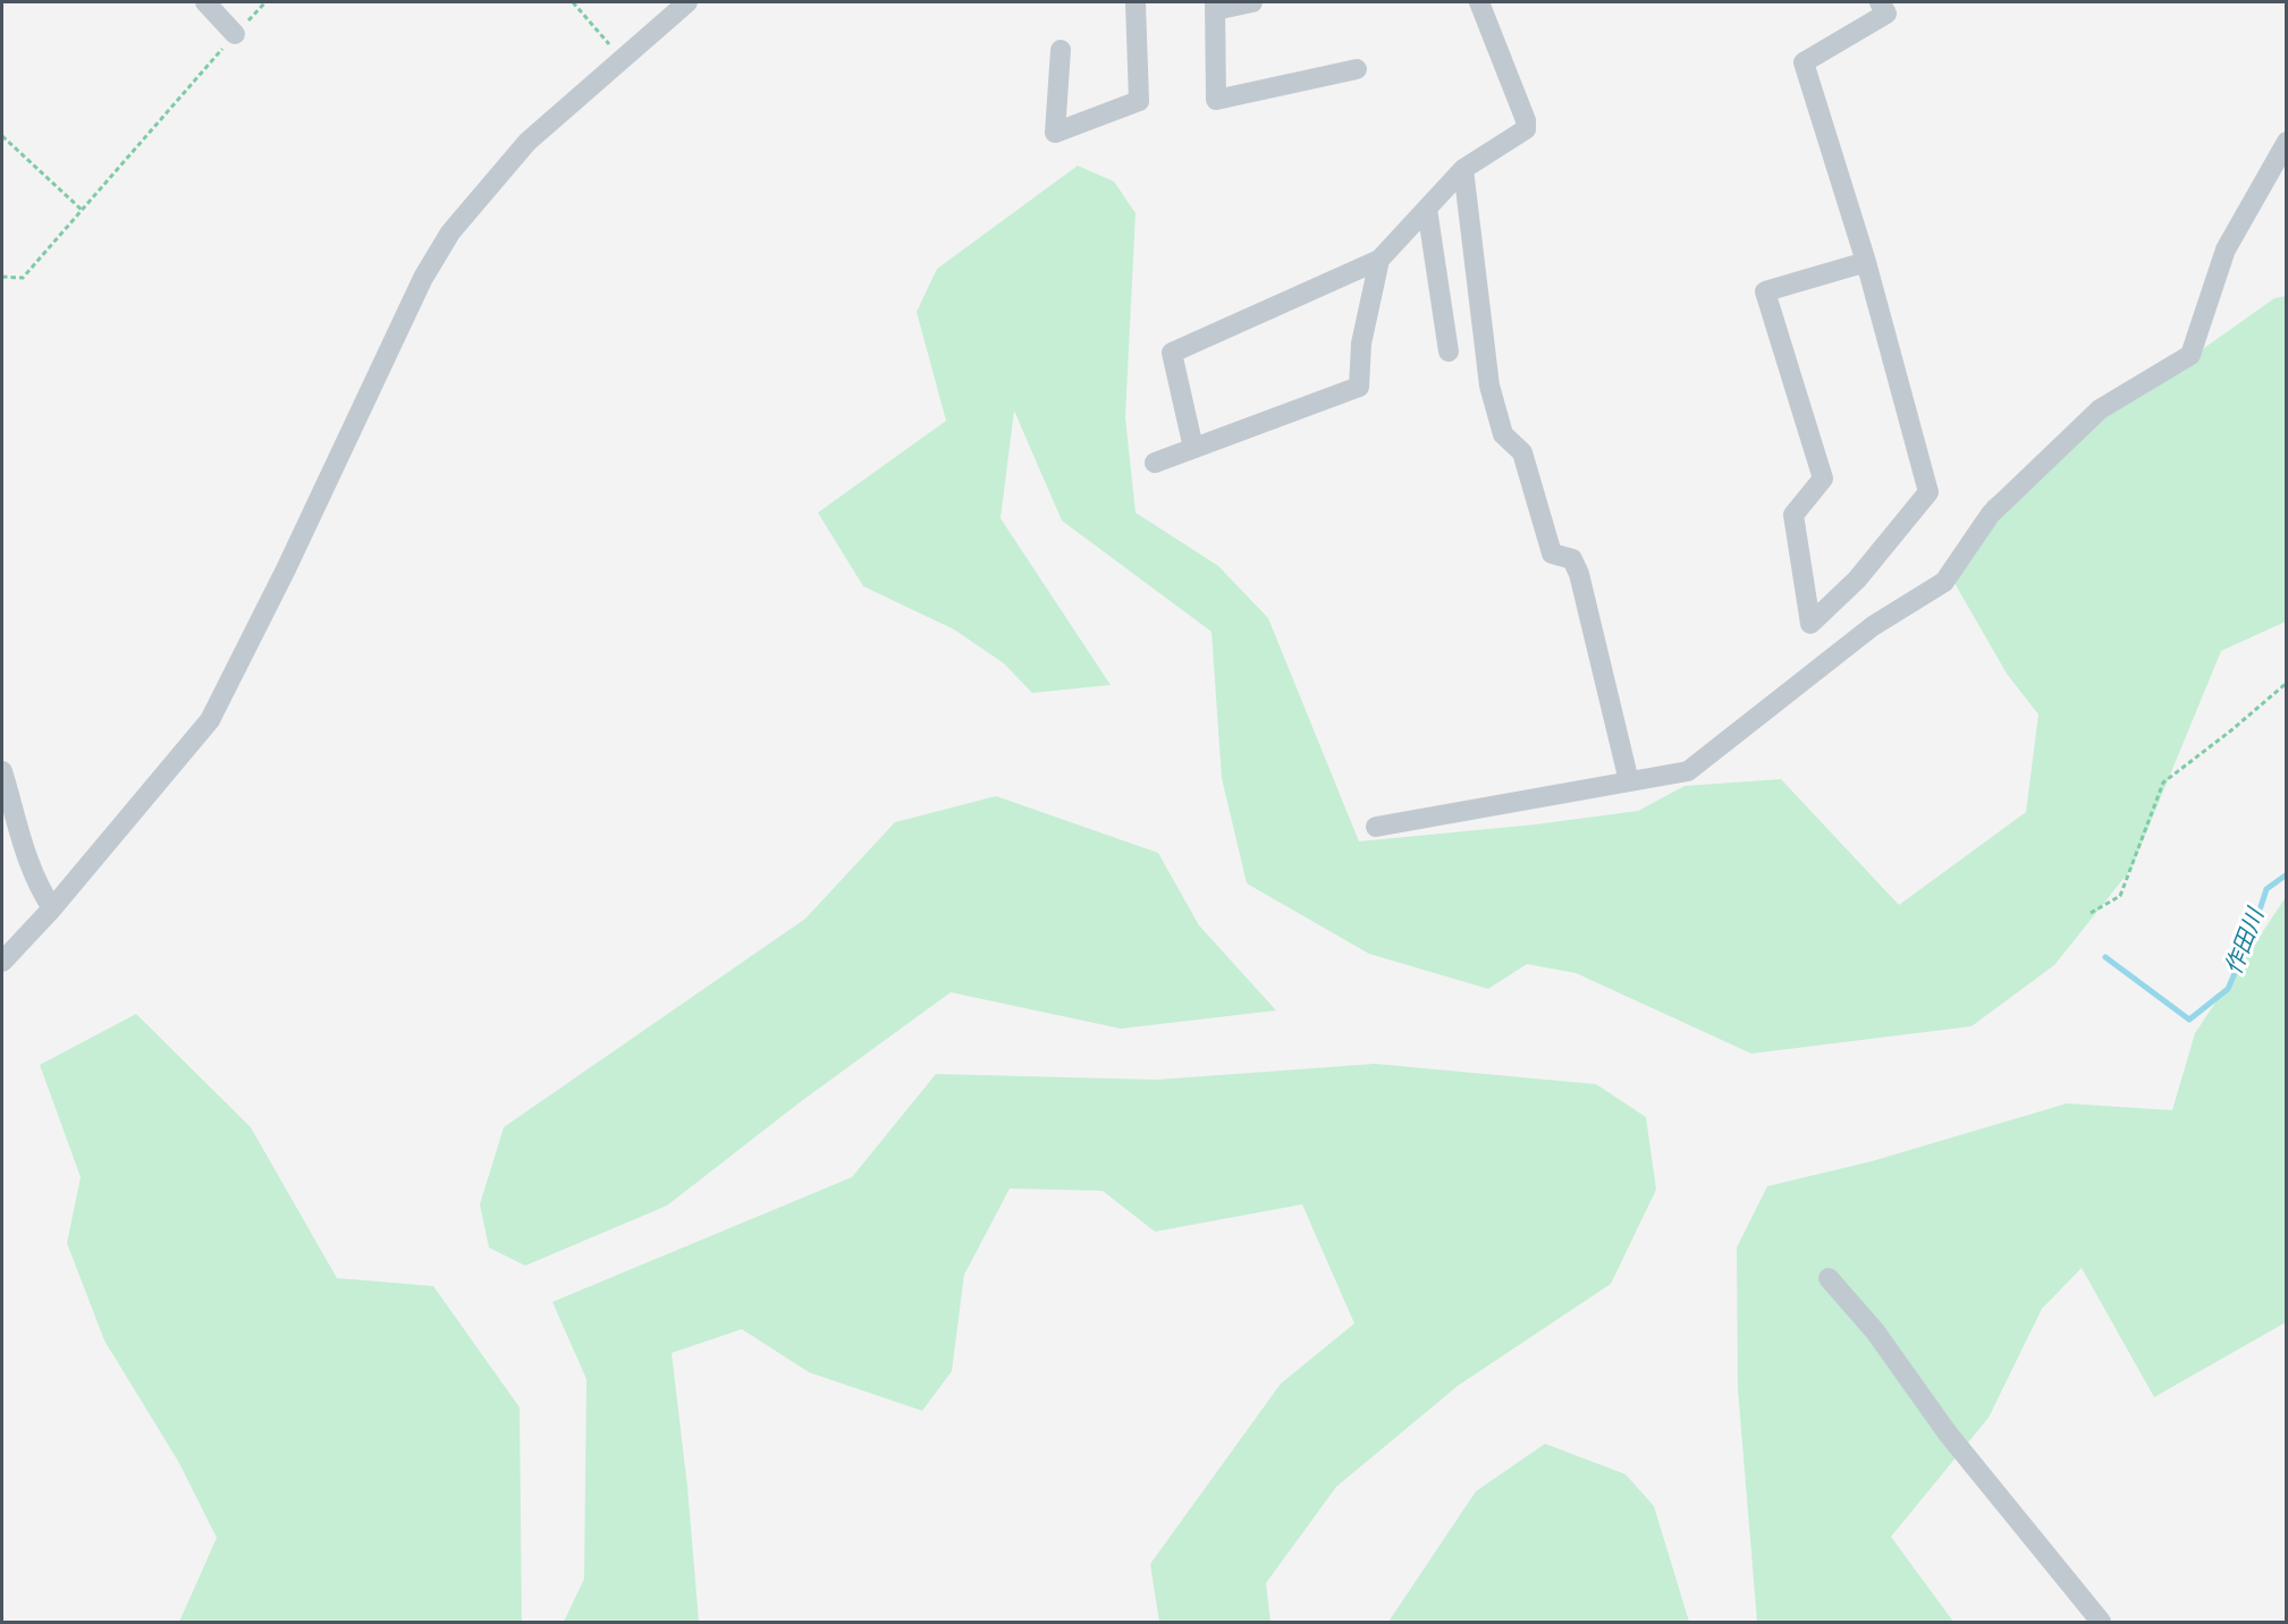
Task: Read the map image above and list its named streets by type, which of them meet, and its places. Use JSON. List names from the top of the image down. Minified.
{"water":["作田川"]}
